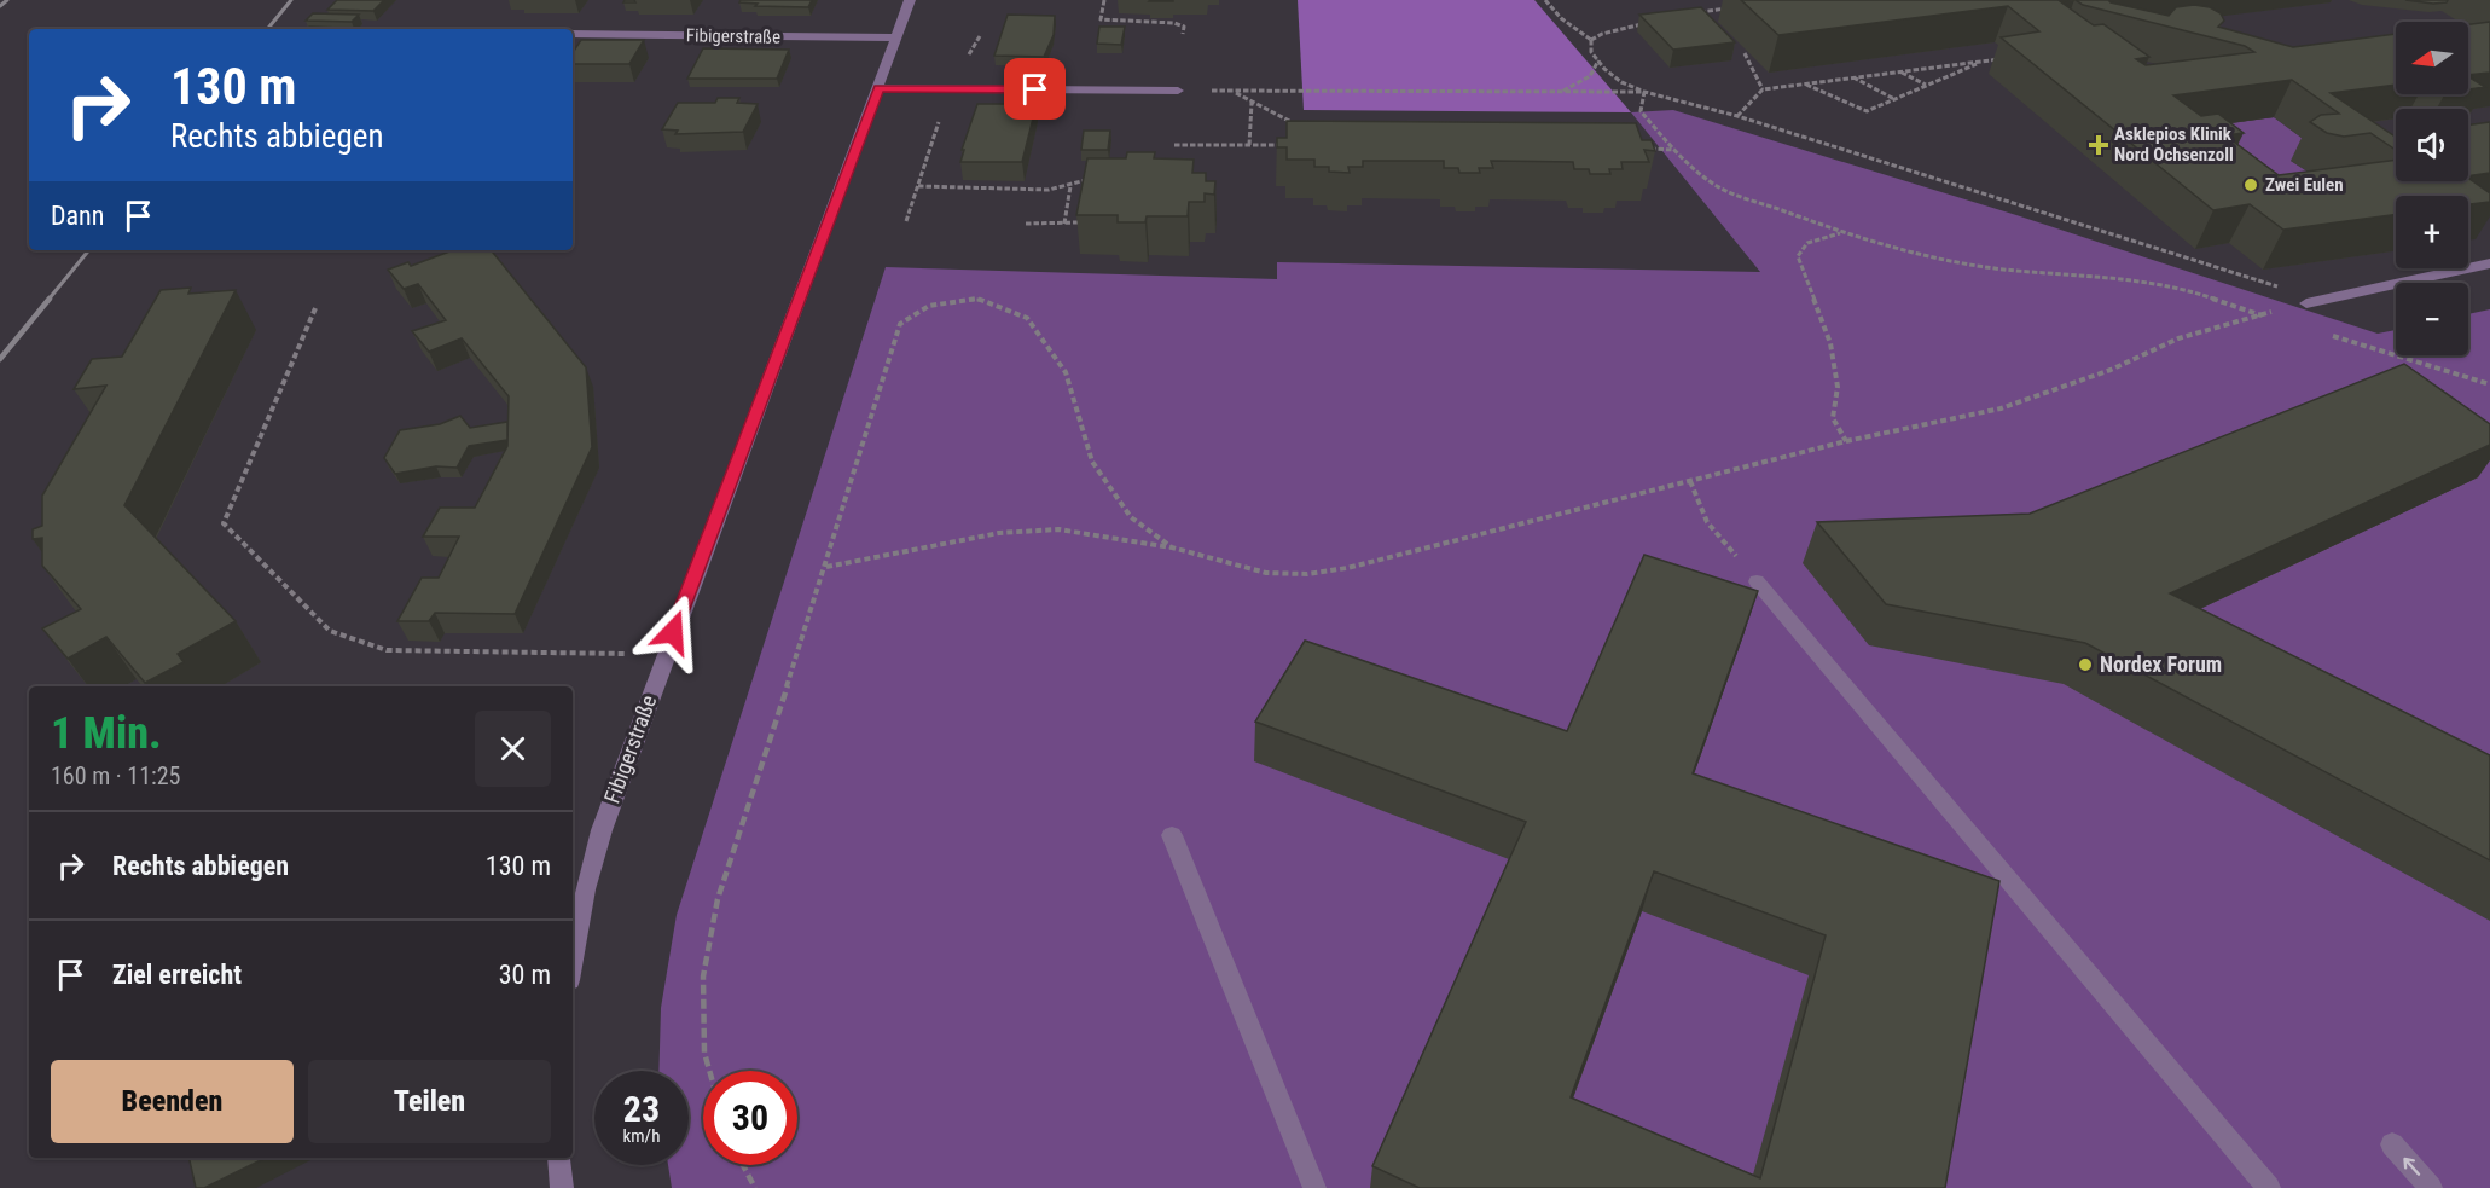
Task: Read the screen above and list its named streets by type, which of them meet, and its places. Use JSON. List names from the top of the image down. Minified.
{"streets":{"street":["Fibigerstraße"]},"places":{"health":["Asklepios Klinik Nord Ochsenzoll"],"other":["Zwei Eulen","Nordex Forum"]},"north":"left","page":{"map_buttons":["+","−"],"turn":["130 m","Rechts abbiegen"],"then":"Dann","heading":["1 Min.","160 m · 11:25"],"list":[{"name":"Rechts abbiegen","value":"130 m"},{"name":"Ziel erreicht","value":"30 m"}],"buttons":["Beenden","Teilen"],"speed":"23 km/h","limit":"30"}}
